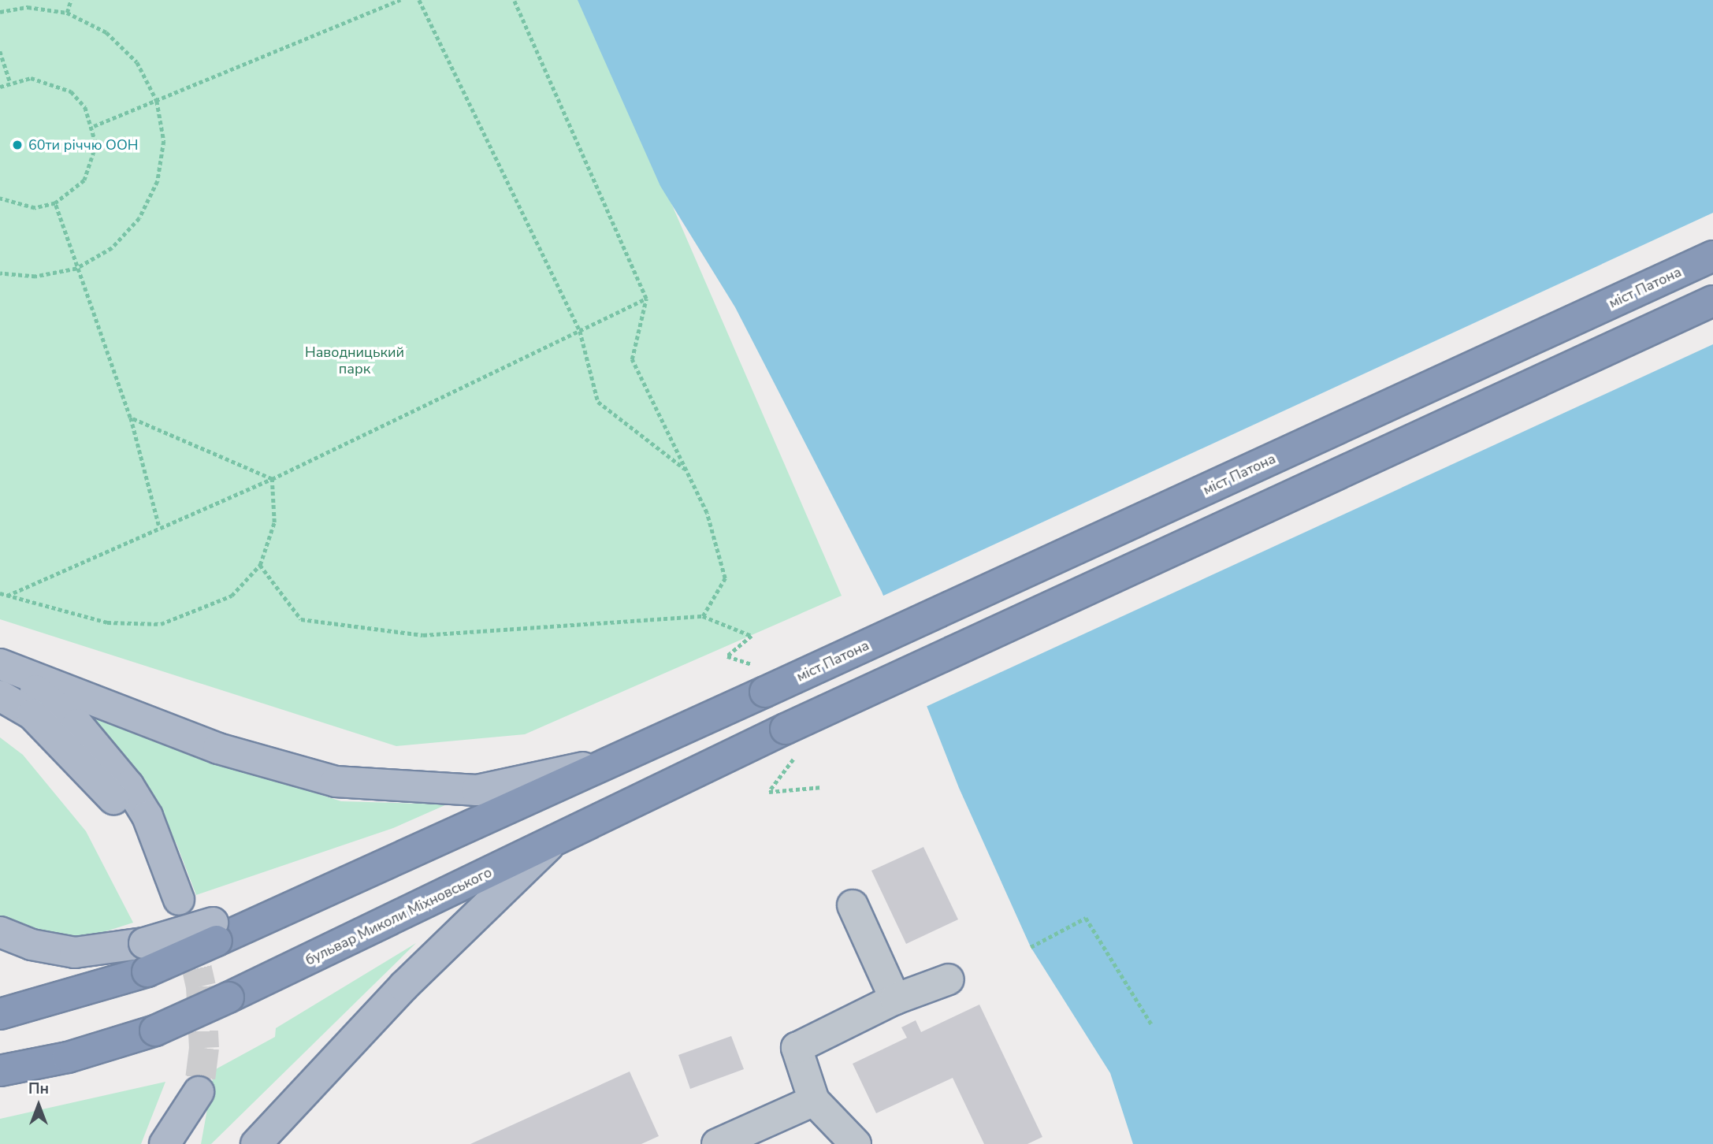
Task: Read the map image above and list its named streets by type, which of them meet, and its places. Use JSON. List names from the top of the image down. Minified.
{"streets":{"highway":["міст Патона","бульвар Миколи Міхновського"]},"parks":["Наводницький парк"],"places":["60ти річчю ООН"],"north":"top"}
